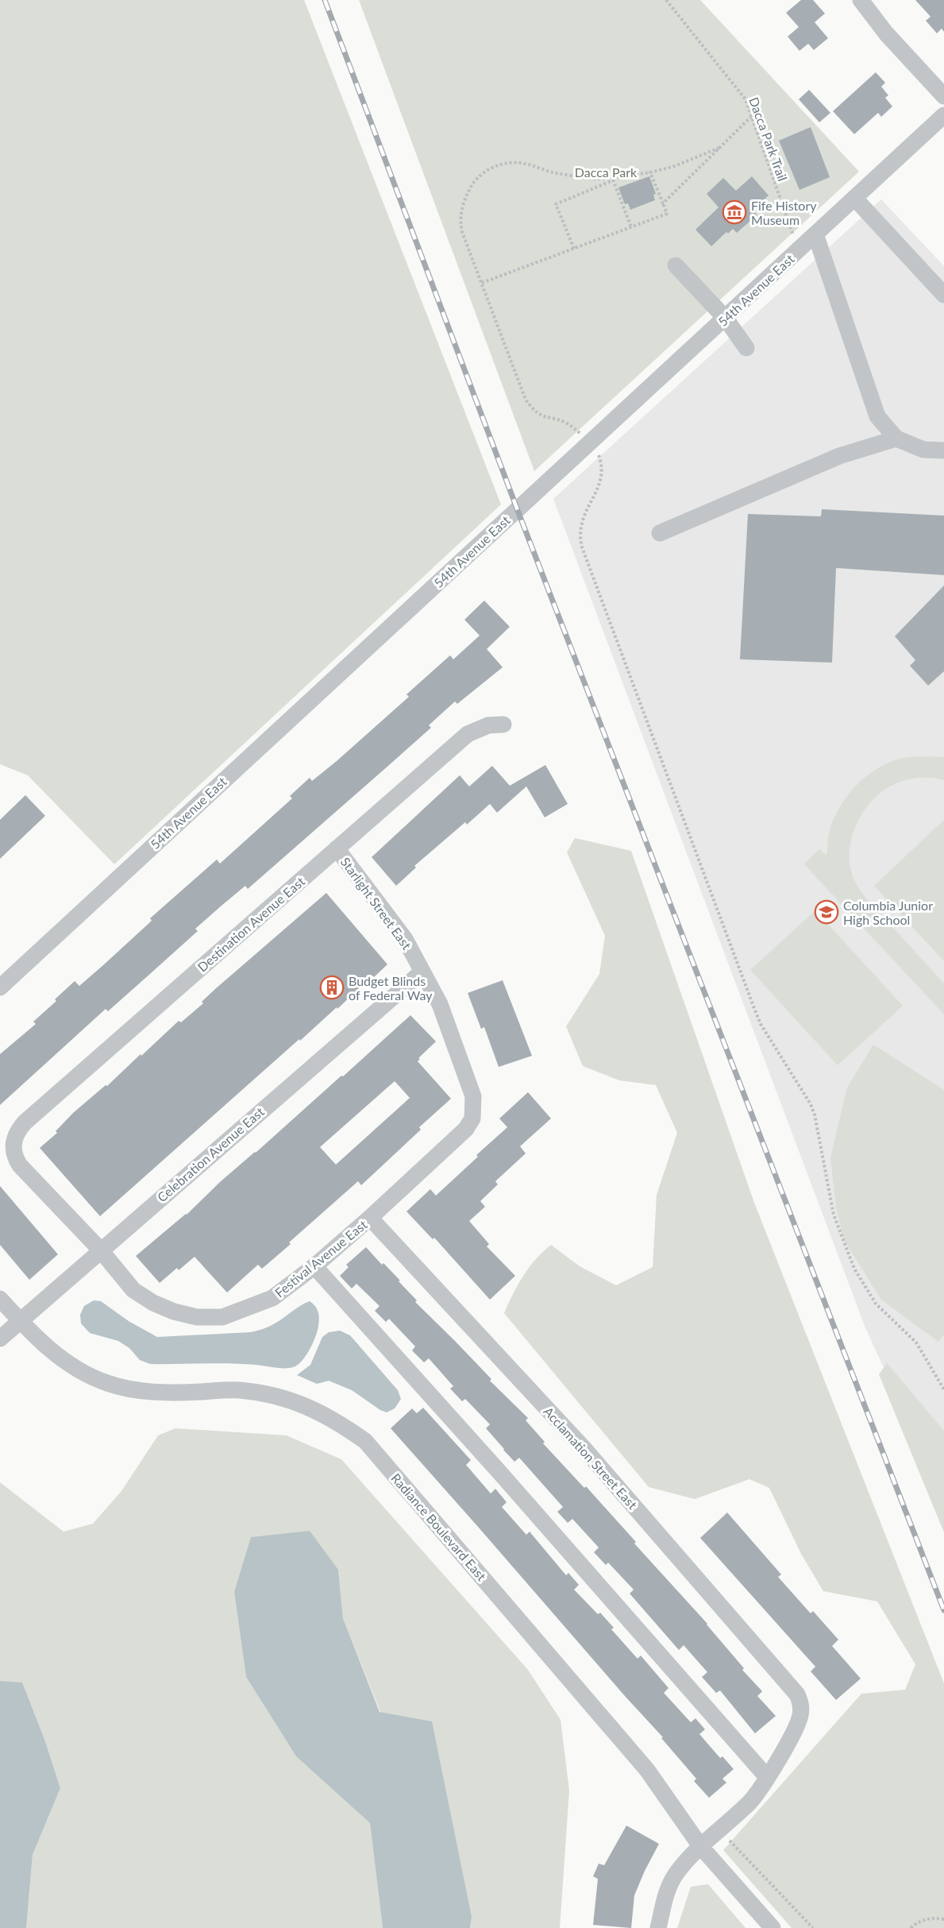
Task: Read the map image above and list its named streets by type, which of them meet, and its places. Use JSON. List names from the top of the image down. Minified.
{"streets":{"street":["54th Avenue East","Starlight Street East","Destination Avenue East","Celebration Avenue East","Festival Avenue East","Acclamation Street East","Radiance Boulevard East"],"path":["Dacca Park Trail"]},"crossings":[["Dacca Park Trail","54th Avenue East"],["Starlight Street East","Destination Avenue East"],["Starlight Street East","Celebration Avenue East"],["Starlight Street East","Festival Avenue East"],["Destination Avenue East","Festival Avenue East"],["Celebration Avenue East","Festival Avenue East"],["Celebration Avenue East","Radiance Boulevard East"],["Festival Avenue East","Acclamation Street East"]],"parks":["Dacca Park"],"places":{"museum":["Fife History Museum"],"school or university":["Columbia Junior High School"],"building":["Budget Blinds of Federal Way"]}}
